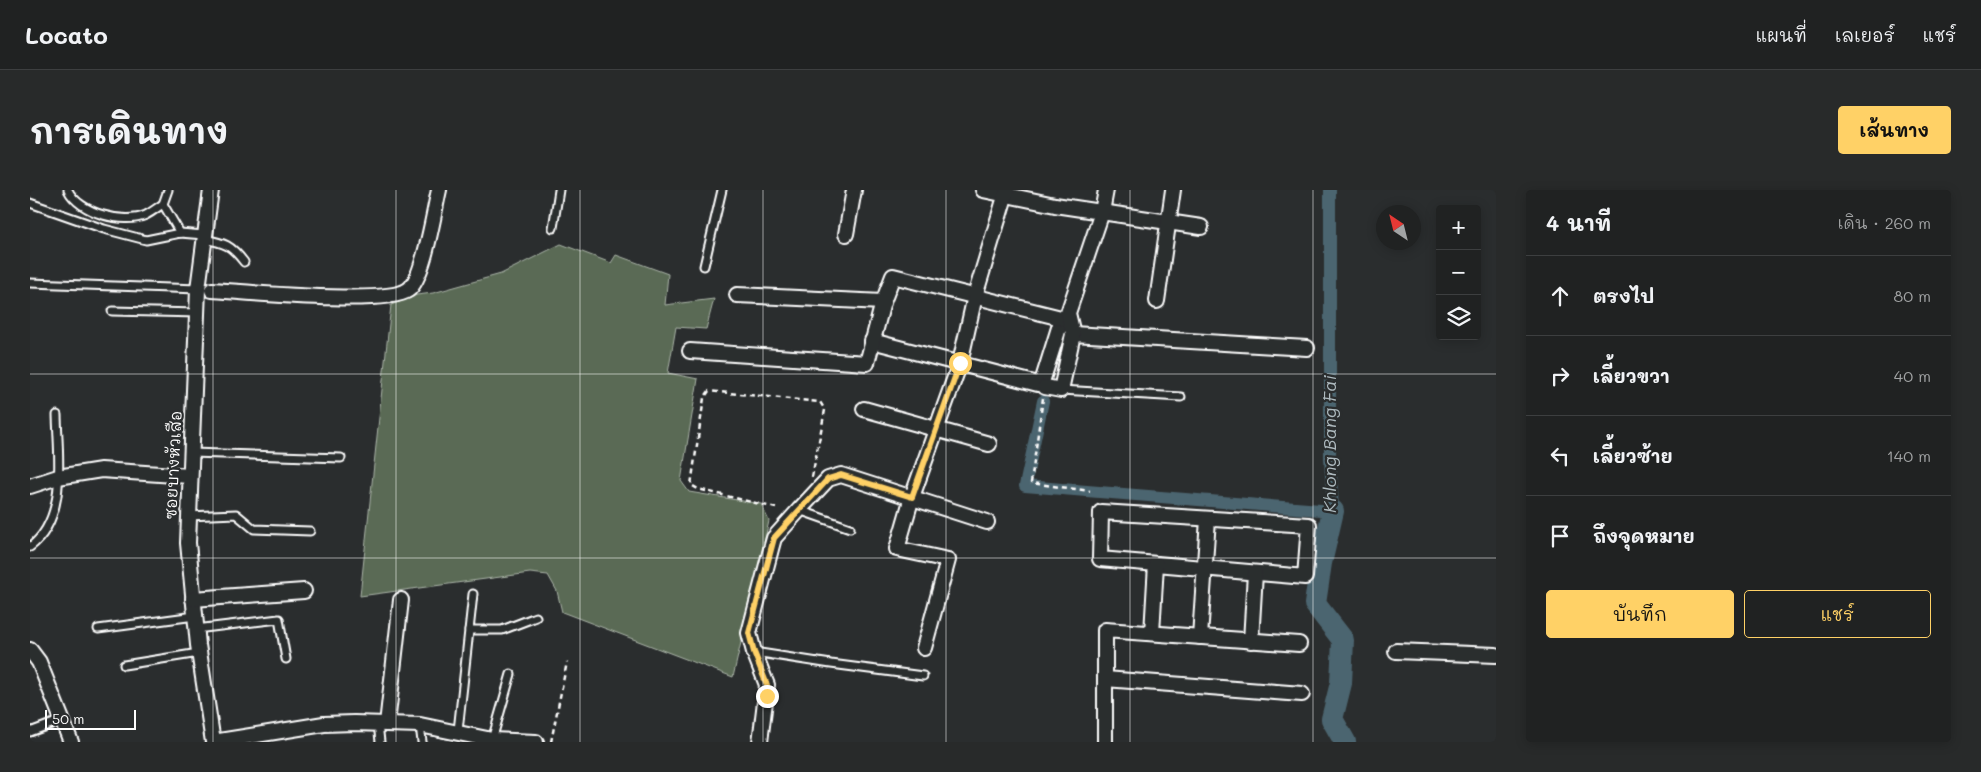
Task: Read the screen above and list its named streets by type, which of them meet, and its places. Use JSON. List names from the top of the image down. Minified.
{"streets":{"street":["ซอยบางหัวเสือ"]},"water":["Khlong Bang Fai"],"scale_bar":"50 m","north":"top left","page":{"header":"Locato","nav":["แผนที่","เลเยอร์","แชร์"],"buttons":["เส้นทาง",["บันทึก","แชร์"]],"title":"การเดินทาง","heading":["4 นาที","เดิน · 260 m"],"map_buttons":["+","−"],"list":[["ตรงไป","80 m"],["เลี้ยวขวา","40 m"],["เลี้ยวซ้าย","140 m"],"ถึงจุดหมาย"],"scale":"50 m"}}
